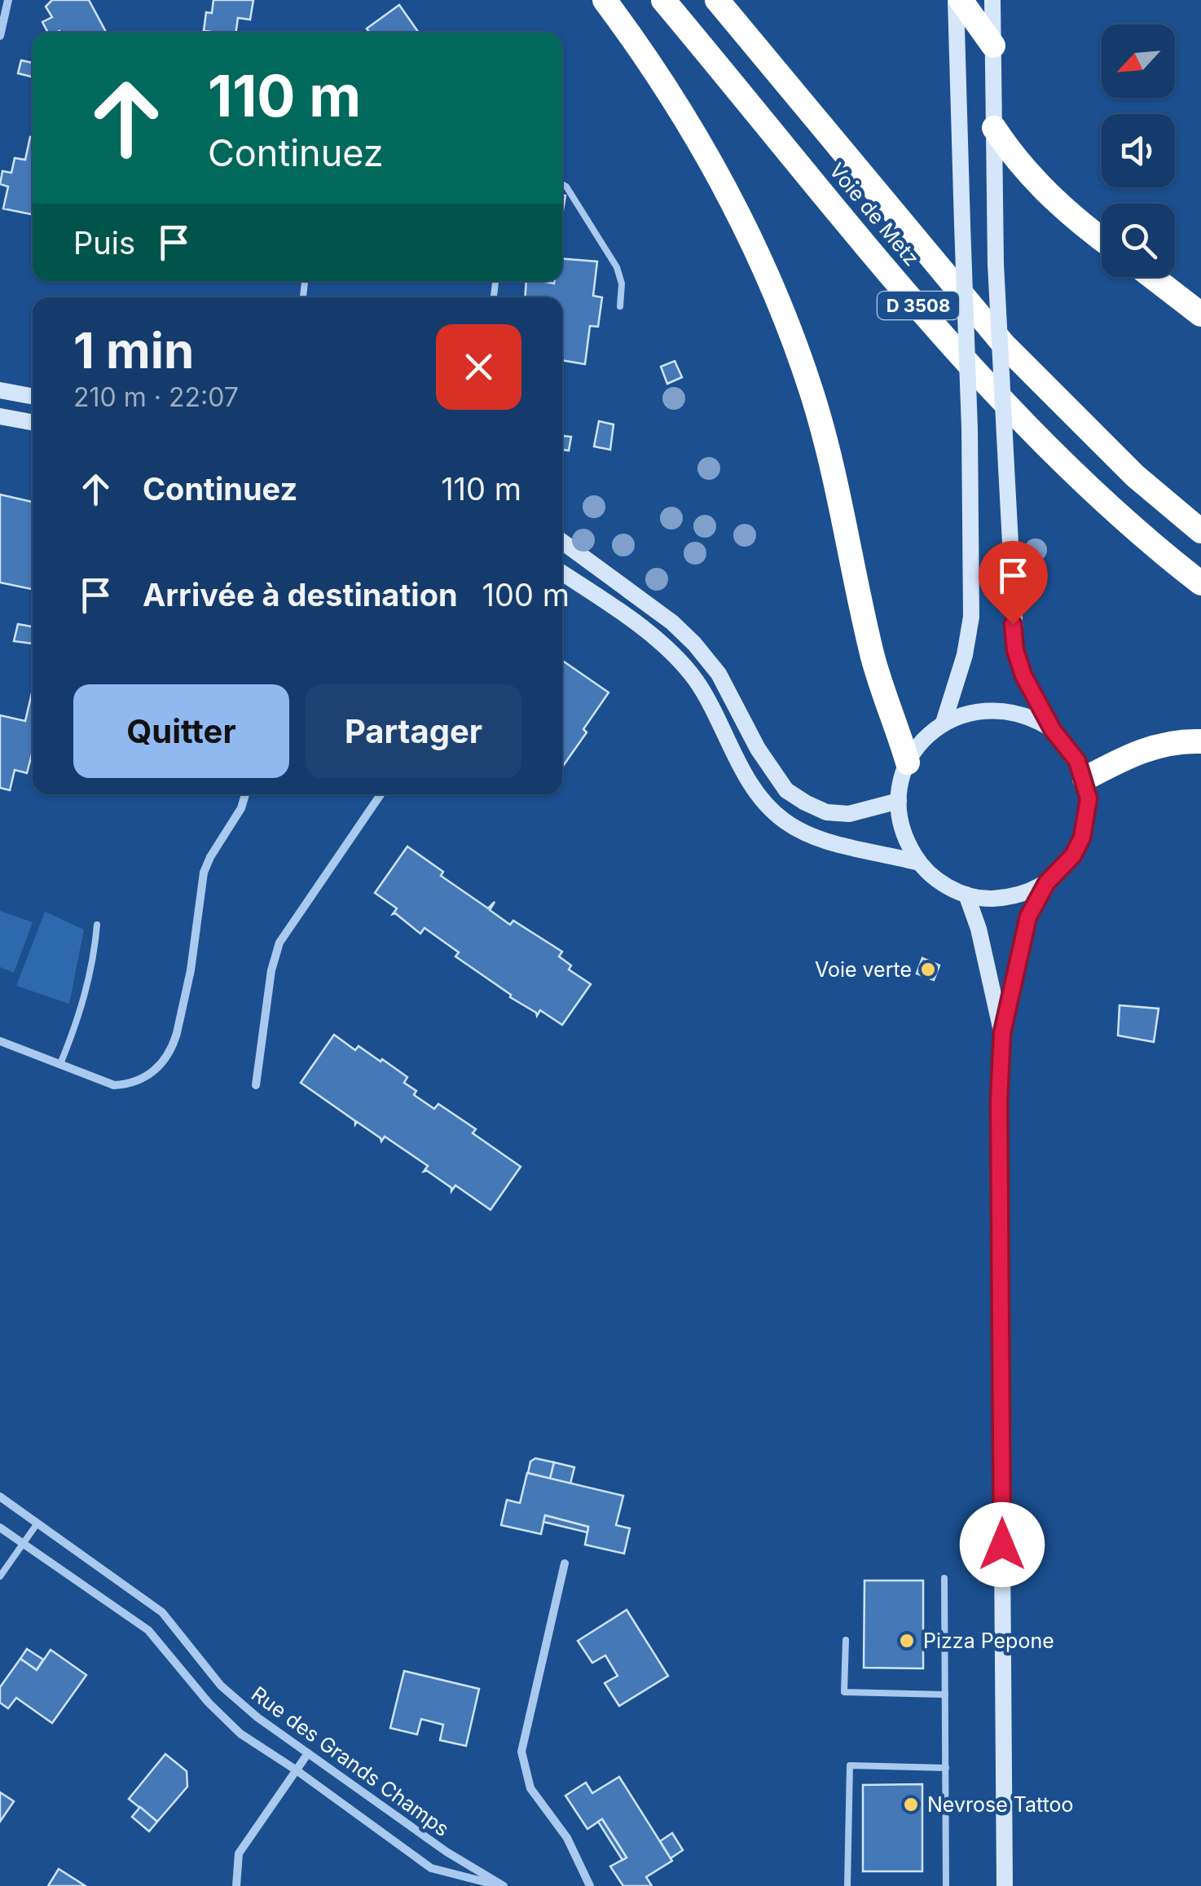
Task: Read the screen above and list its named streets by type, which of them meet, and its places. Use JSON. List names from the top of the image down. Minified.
{"streets":{"highway":["Voie de Metz","D 3508"],"street":["Rue des Grands Champs"]},"places":["Voie verte","Pizza Pepone","Nevrose Tattoo"],"north":"bottom left","page":{"turn":["110 m","Continuez"],"then":"Puis","heading":["1 min","210 m · 22:07"],"list":[{"name":"Continuez","value":"110 m"},{"name":"Arrivée à destination","value":"100 m"}],"buttons":["Quitter","Partager"]}}
